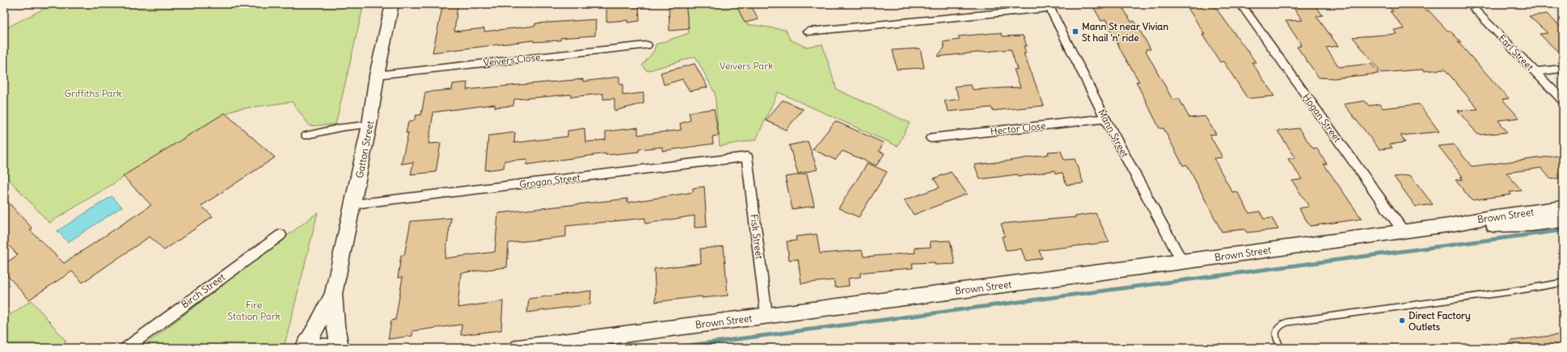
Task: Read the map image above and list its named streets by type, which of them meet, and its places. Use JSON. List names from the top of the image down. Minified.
{"streets":{"street":["Earl Street","Veivers Close","Hogan Street","Hector Close","Mann Street","Gatton Street","Grogan Street","Brown Street","Fisk Street","Birch Street"]},"crossings":[["Veivers Close","Gatton Street"],["Hogan Street","Brown Street"],["Hector Close","Mann Street"],["Mann Street","Brown Street"],["Gatton Street","Grogan Street"],["Grogan Street","Fisk Street"],["Brown Street","Fisk Street"]],"parks":["Veivers Park","Griffiths Park","Fire Station Park"],"places":{"transit":["Mann St near Vivian St hail 'n' ride"],"other":["Direct Factory Outlets"]}}
